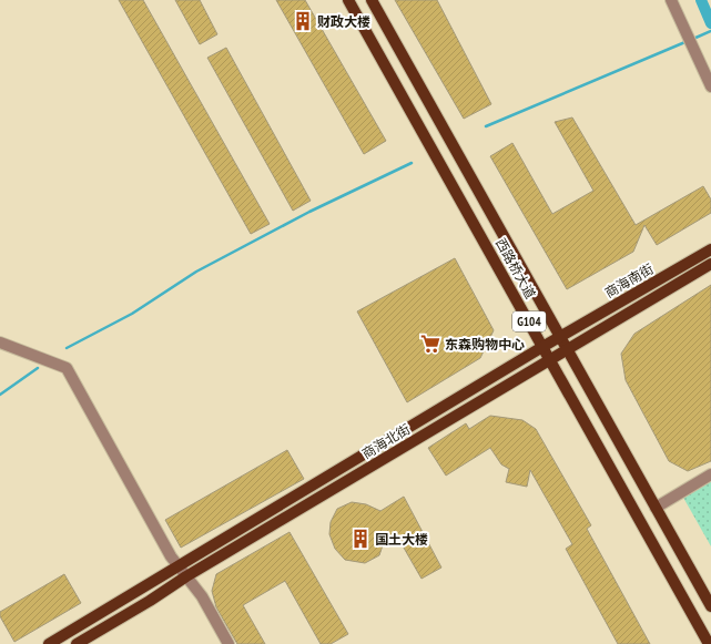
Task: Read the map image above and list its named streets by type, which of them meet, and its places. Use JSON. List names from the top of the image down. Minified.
{"streets":{"main road":["西路桥大道","商海南街","G104","商海北街"]},"crossings":[["西路桥大道","商海南街"],["西路桥大道","商海北街"],["商海南街","商海北街"]],"places":{"building":["财政大楼","国土大楼"],"supermarket":["东森购物中心"]}}
